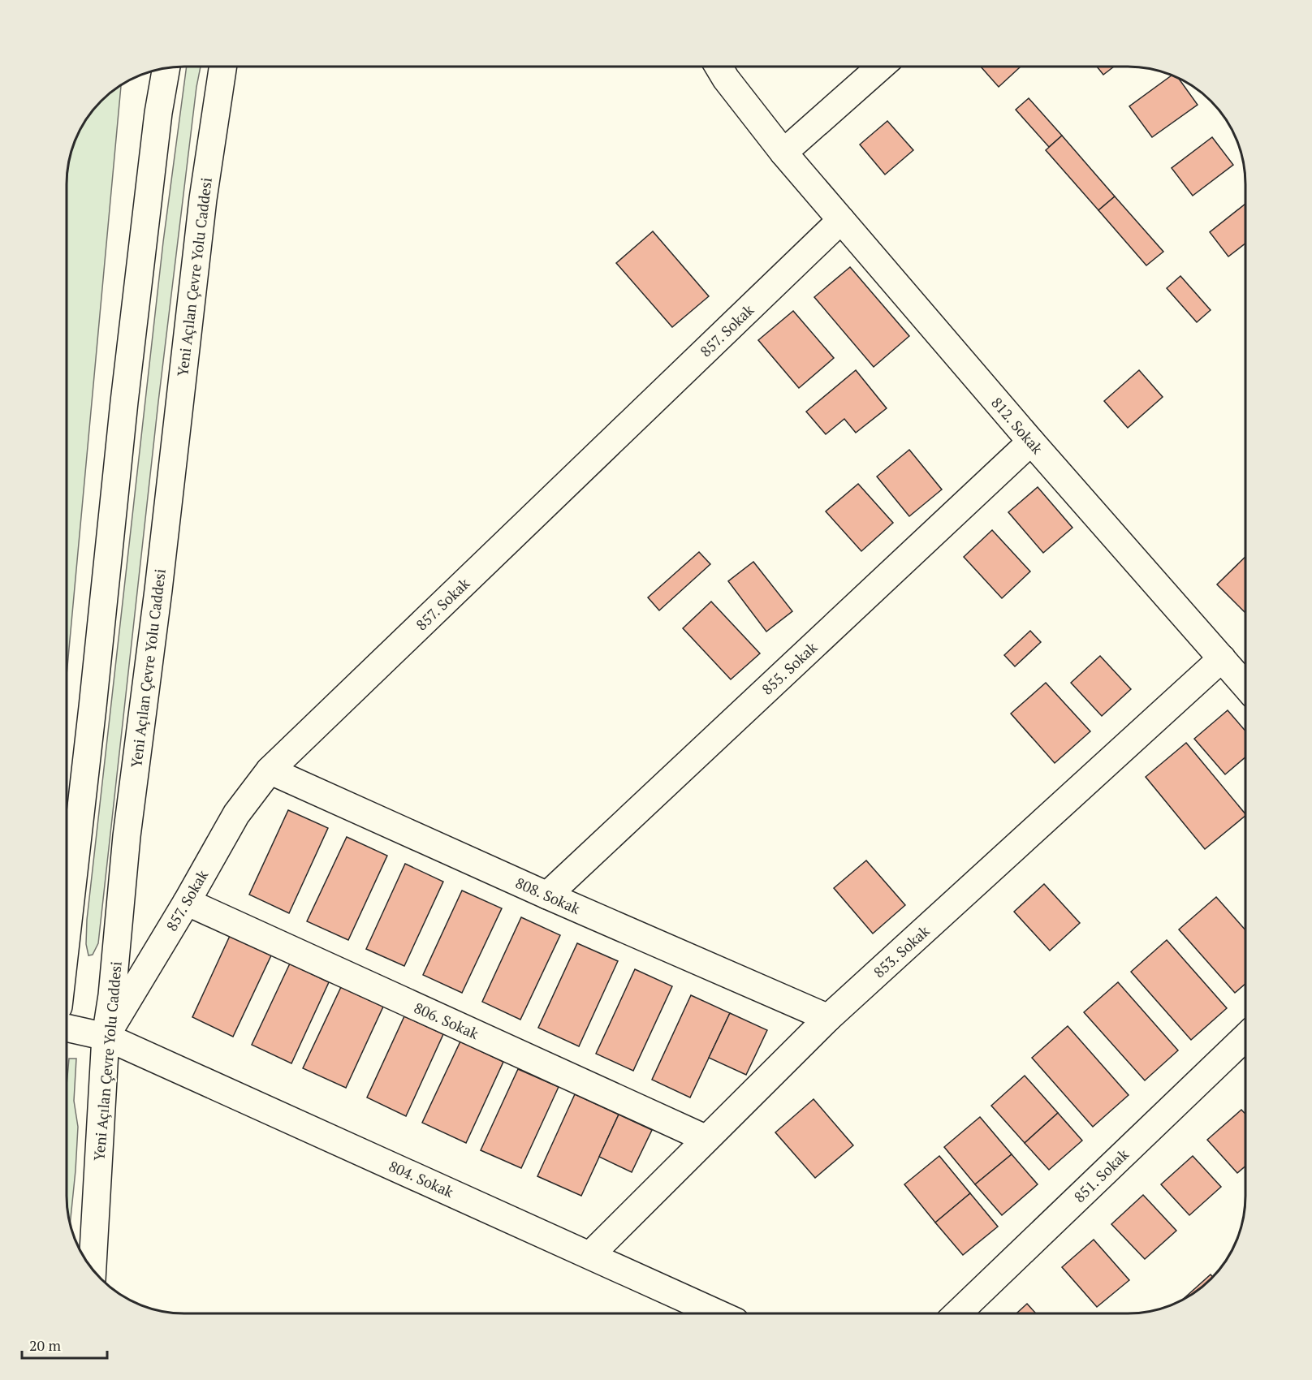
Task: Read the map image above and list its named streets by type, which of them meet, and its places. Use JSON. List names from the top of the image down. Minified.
{"streets":{"street":["Yeni Açılan Çevre Yolu Caddesi","857. Sokak","812. Sokak","855. Sokak","808. Sokak","853. Sokak","806. Sokak","851. Sokak","804. Sokak"]},"crossings":[["Yeni Açılan Çevre Yolu Caddesi","857. Sokak"],["Yeni Açılan Çevre Yolu Caddesi","804. Sokak"],["857. Sokak","812. Sokak"],["857. Sokak","808. Sokak"],["857. Sokak","806. Sokak"],["857. Sokak","804. Sokak"],["812. Sokak","855. Sokak"],["812. Sokak","853. Sokak"],["855. Sokak","808. Sokak"],["808. Sokak","853. Sokak"],["853. Sokak","806. Sokak"],["853. Sokak","804. Sokak"]],"scale_bar":"20 m"}
